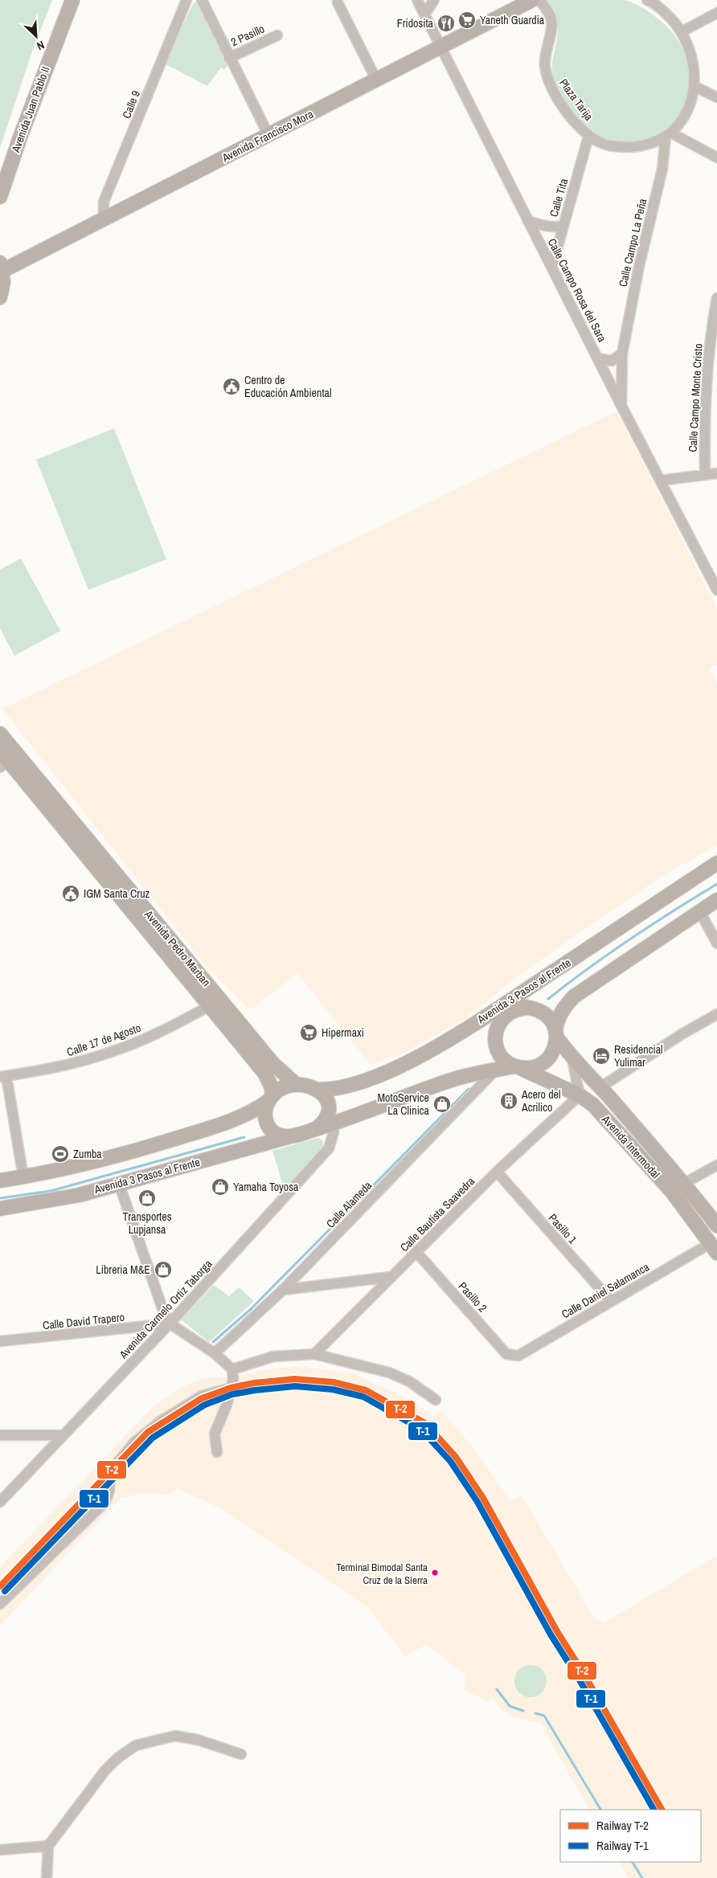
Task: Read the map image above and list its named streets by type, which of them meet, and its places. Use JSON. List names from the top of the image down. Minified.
{"streets":{"main road":["Avenida Juan Pablo II","Avenida Francisco Mora","Avenida Pedro Marban","Avenida 3 Pasos al Frente","Avenida Intermodal"],"street":["2 Pasillo","Plaza Tarija","Calle 9","Calle Tita","Calle Campo La Peña","Calle Campo Rosa del Sara","Calle Campo Monte Cristo","Calle 17 de Agosto","Calle Alameda","Calle Bautista Saavedra","Pasillo 1","Calle Daniel Salamanca","Pasillo 2","Avenida Carmelo Ortiz Taborga","Calle David Trapero"]},"crossings":[["Plaza Tarija","Calle Tita"],["Plaza Tarija","Calle Campo La Peña"],["Calle 9","Avenida Francisco Mora"],["Avenida Francisco Mora","Calle Campo Rosa del Sara"],["Calle Tita","Calle Campo Rosa del Sara"],["Calle Campo La Peña","Calle Campo Rosa del Sara"],["Avenida Pedro Marban","Avenida 3 Pasos al Frente"],["Avenida Pedro Marban","Calle 17 de Agosto"],["Avenida Intermodal","Calle Bautista Saavedra"],["Avenida Intermodal","Calle Daniel Salamanca"],["Calle Bautista Saavedra","Pasillo 1"],["Calle Bautista Saavedra","Pasillo 2"],["Pasillo 1","Calle Daniel Salamanca"],["Calle Daniel Salamanca","Pasillo 2"],["Avenida Carmelo Ortiz Taborga","Calle David Trapero"]],"places":{"supermarket":["Yaneth Guardia","Hipermaxi"],"restaurant":["Fridosita"],"public building":["Centro de Educación Ambiental","IGM Santa Cruz"],"hotel":["Residencial Yulimar"],"building":["Acero del Acrilico"],"shop":["MotoService La Clinica","Yamaha Toyosa","Transportes Lupjansa","Libreria M&E"],"sports":["Zumba"],"other":["Terminal Bimodal Santa Cruz de la Sierra"]},"lines":["rail line T-2","rail line T-1"],"legend":["Railway T-2","Railway T-1"],"north":"bottom right"}
